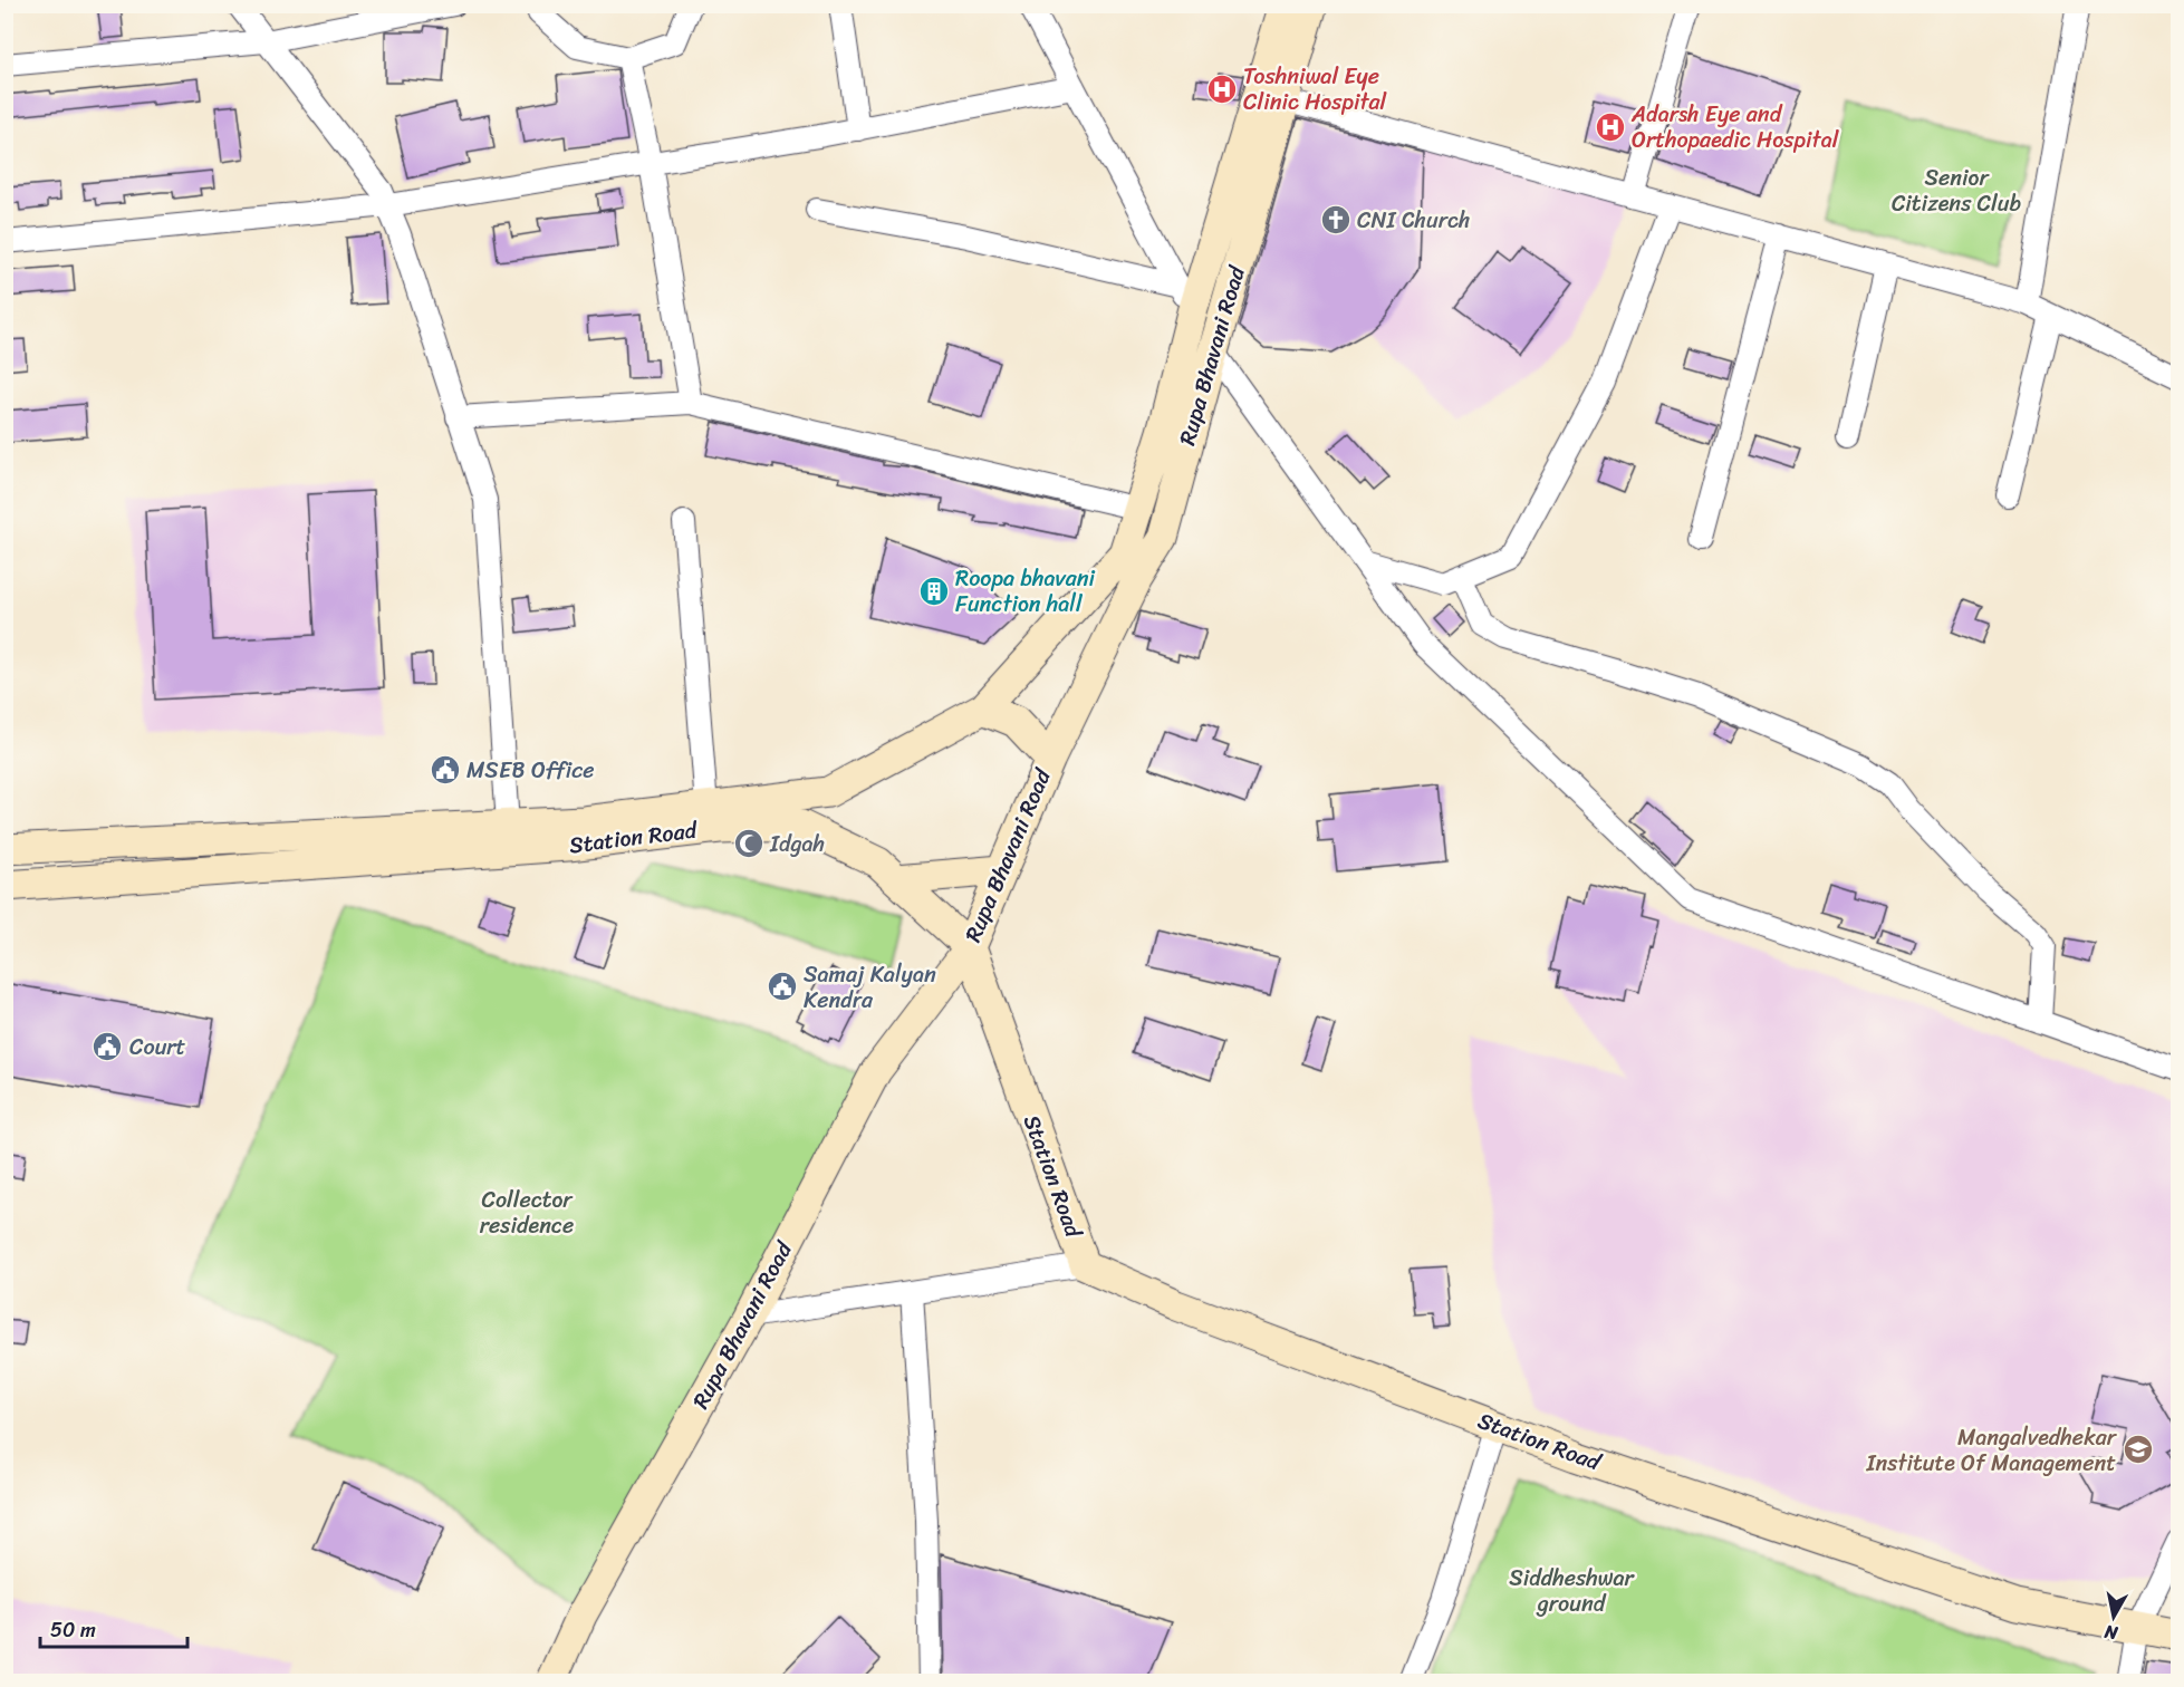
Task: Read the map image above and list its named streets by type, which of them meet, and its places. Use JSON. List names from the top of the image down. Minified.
{"streets":{"main road":["Rupa Bhavani Road","Station Road"]},"crossings":[["Rupa Bhavani Road","Station Road"]],"parks":["Senior Citizens Club","Collector residence","Siddheshwar ground"],"places":{"hospital":["Toshniwal Eye Clinic Hospital","Adarsh Eye and Orthopaedic Hospital"],"church":["CNI Church"],"building":["Roopa bhavani Function hall"],"public building":["MSEB Office","Samaj Kalyan Kendra","Court"],"mosque":["Idgah"],"school or university":["Mangalvedhekar Institute Of Management"]},"scale_bar":"50 m","north":"bottom"}
